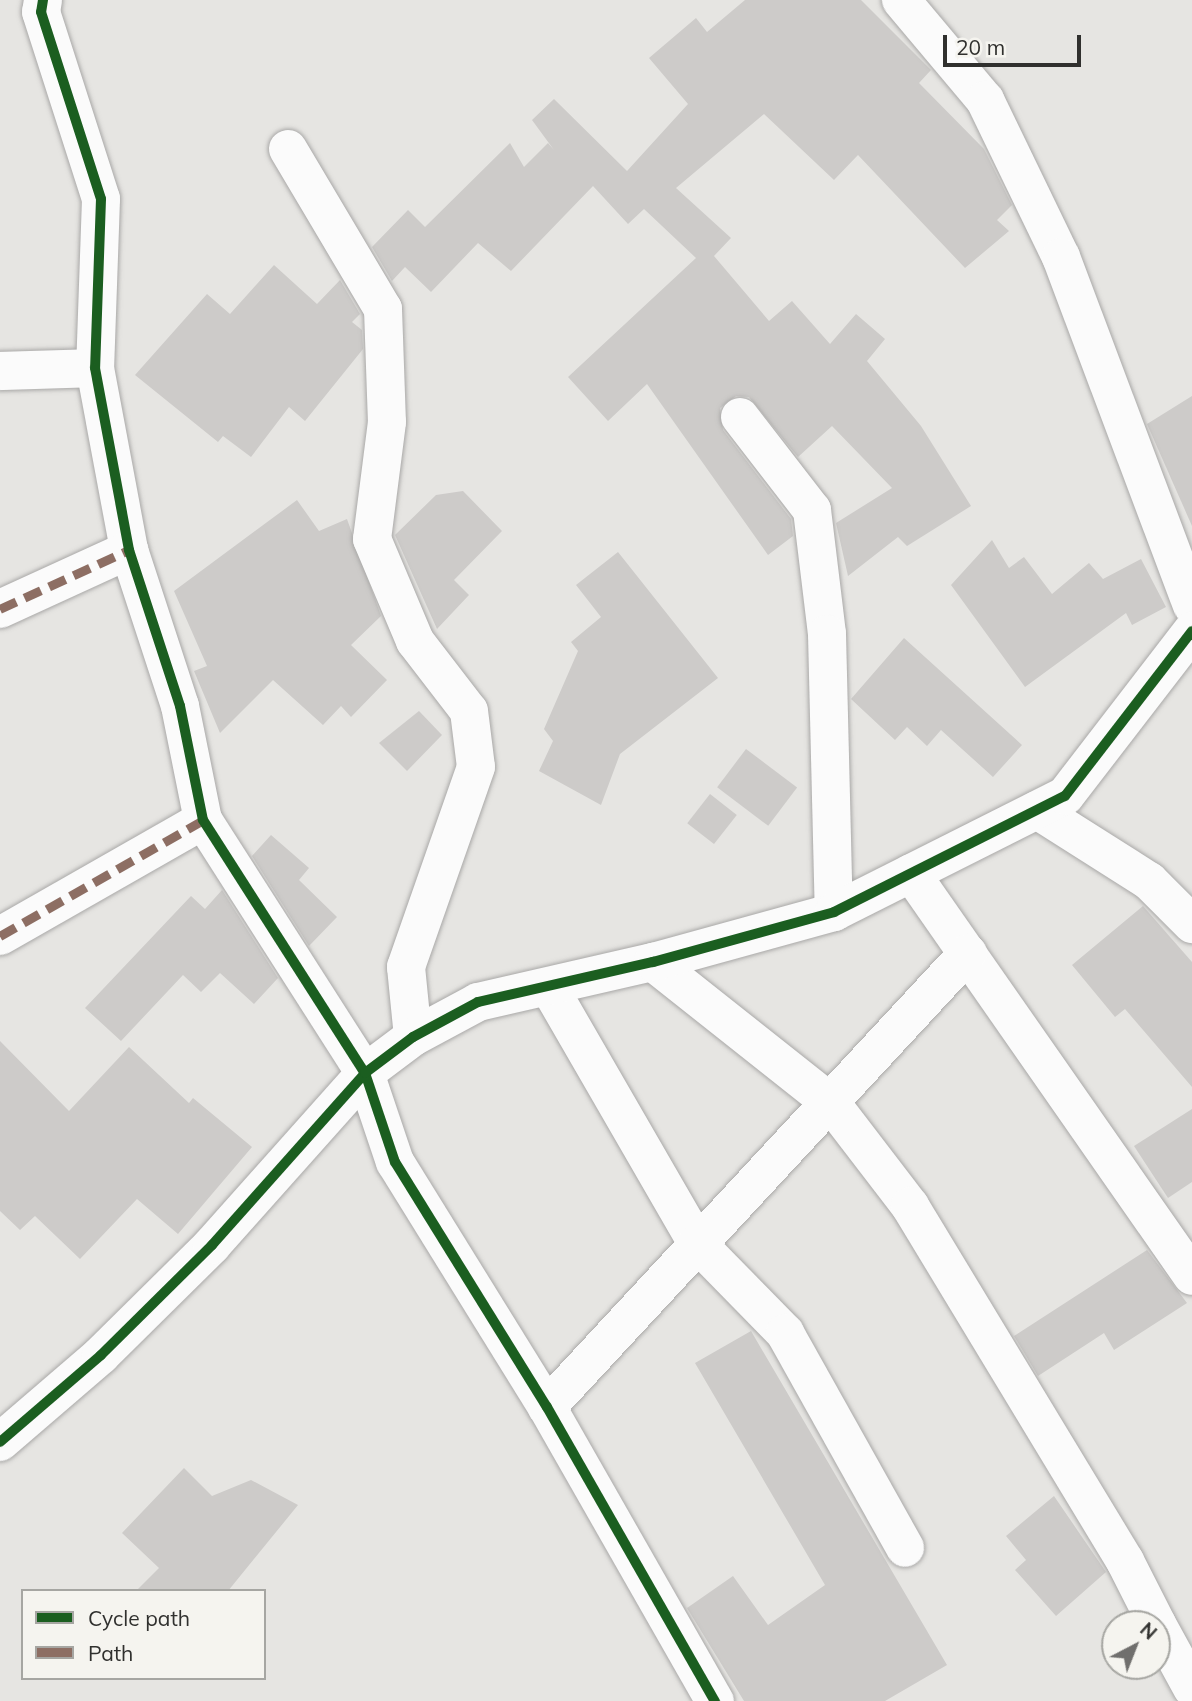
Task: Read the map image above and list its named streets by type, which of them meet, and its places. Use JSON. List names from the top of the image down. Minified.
{"legend":["Cycle path","Path"],"scale_bar":"20 m","north":"top right"}
